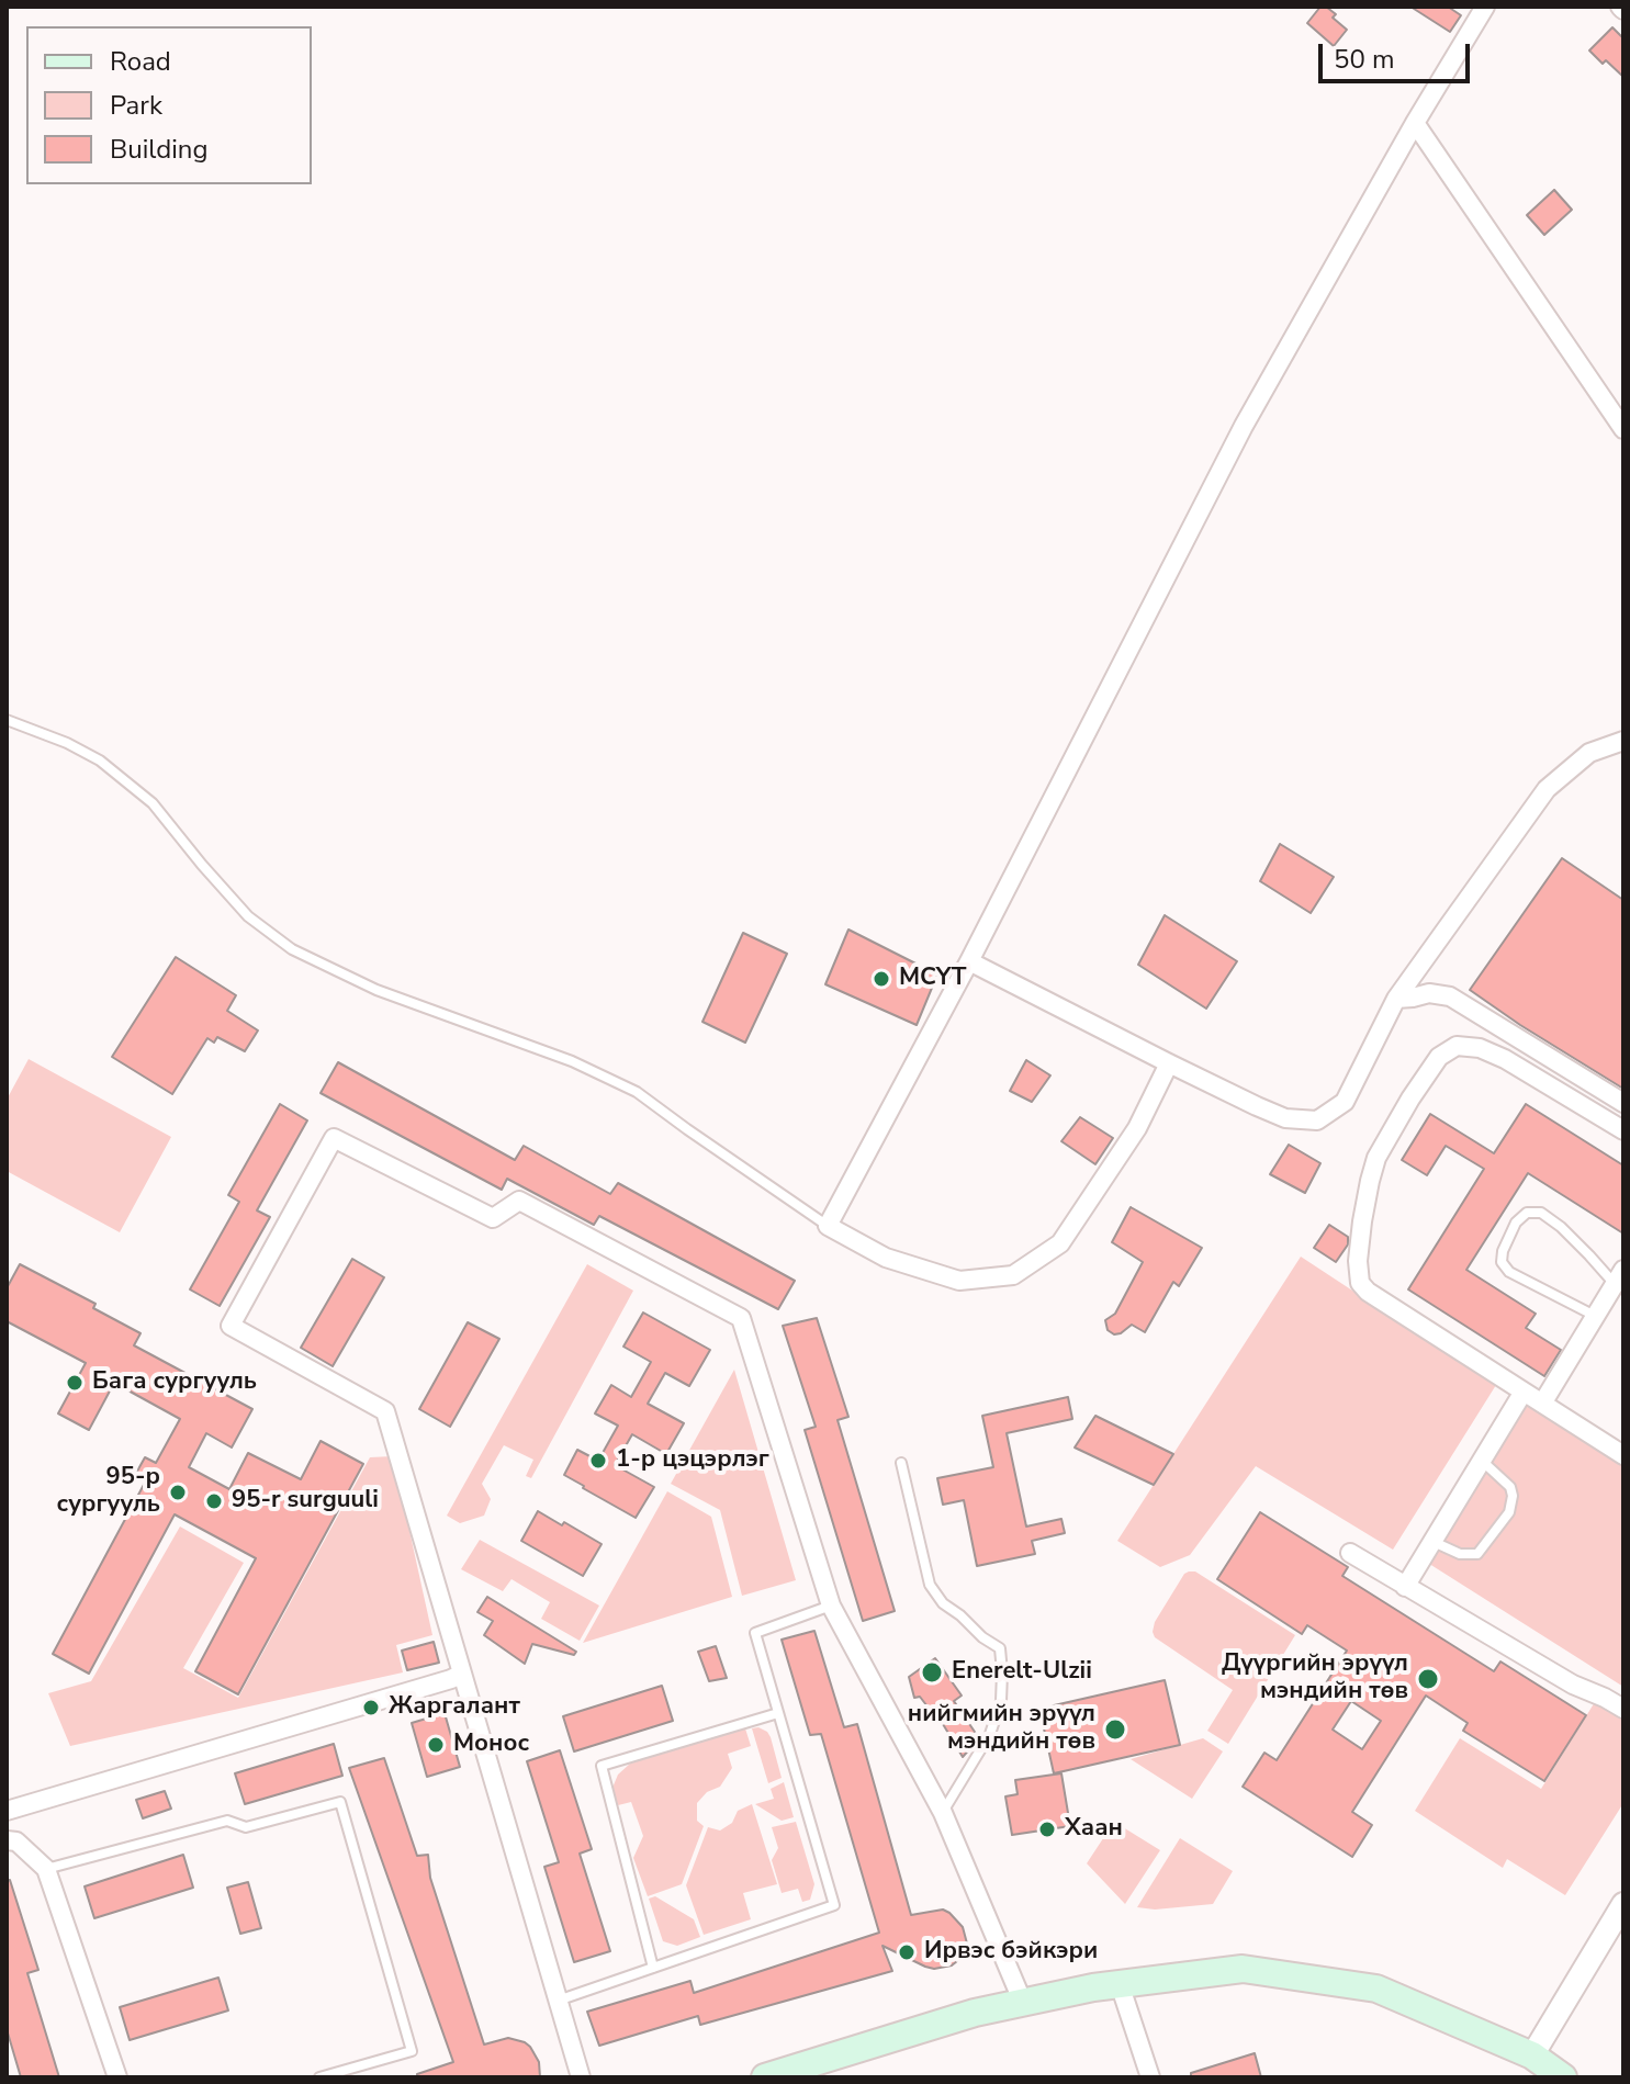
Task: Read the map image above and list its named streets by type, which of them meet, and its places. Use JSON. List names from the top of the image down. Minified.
{"places":["МСҮТ","Бага сургууль","1-р цэцэрлэг","95-р сургууль","95-r surguuli","Enerelt-Ulzii","Дүүргийн эрүүл мэндийн төв","Жаргалант","нийгмийн эрүүл мэндийн төв","Монос","Хаан","Ирвэс бэйкэри"],"legend":["Road","Park","Building"],"scale_bar":"50 m"}
